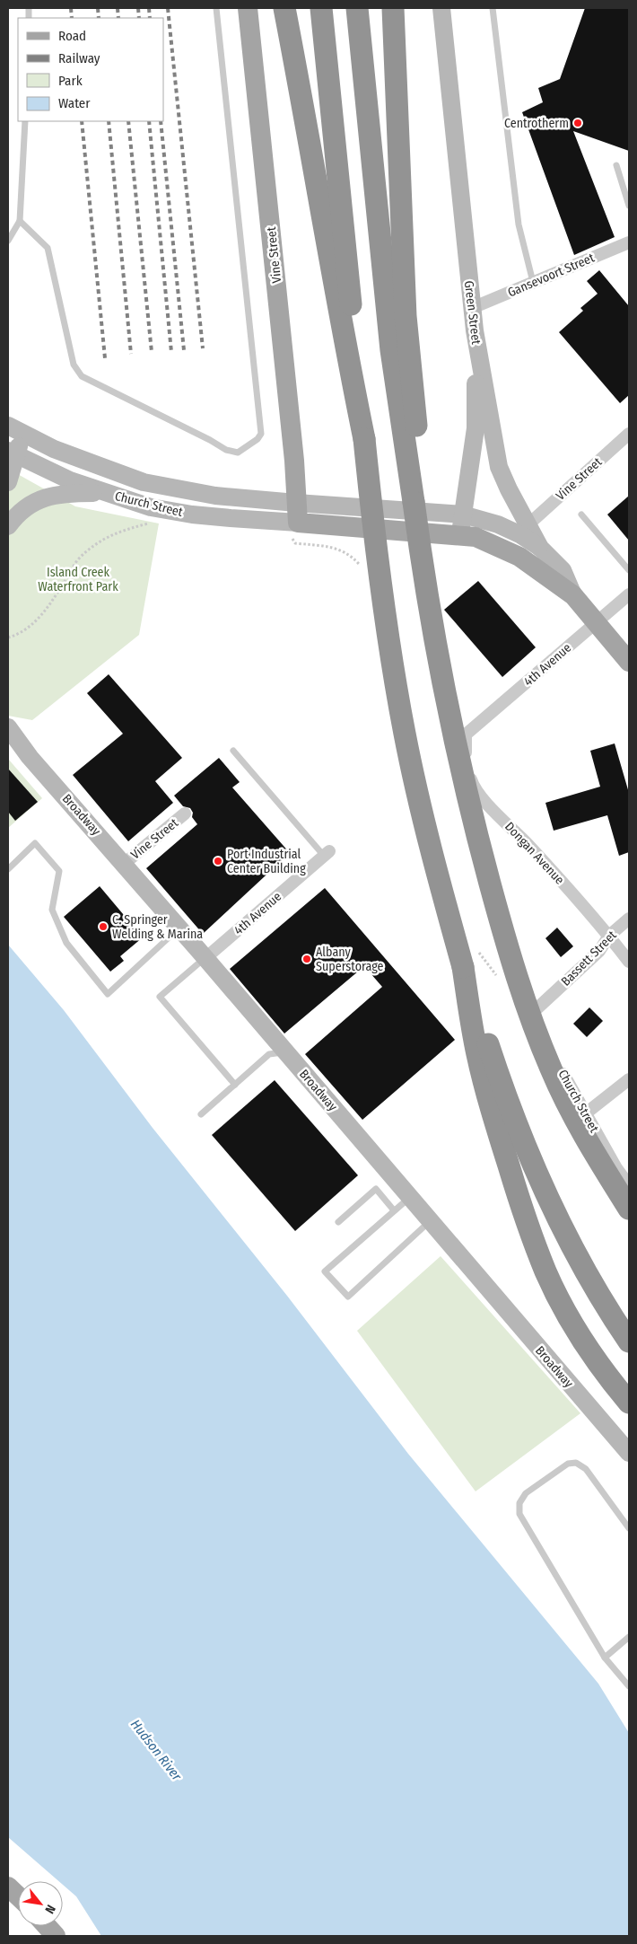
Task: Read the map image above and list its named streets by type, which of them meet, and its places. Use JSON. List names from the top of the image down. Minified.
{"streets":{"main road":["Vine Street","Green Street"],"street":["Gansevoort Street","Church Street","4th Avenue","Broadway","Dongan Avenue","Bassett Street"]},"crossings":[["Vine Street","Green Street"],["Vine Street","Church Street"],["Vine Street","Broadway"],["Gansevoort Street","Green Street"],["Green Street","4th Avenue"],["Church Street","Bassett Street"],["4th Avenue","Broadway"],["4th Avenue","Dongan Avenue"],["Dongan Avenue","Bassett Street"]],"water":["Hudson River"],"parks":["Island Creek Waterfront Park"],"places":["Centrotherm","Port Industrial Center Building","C. Springer Welding & Marina","Albany Superstorage"],"legend":["Road","Railway","Park","Water"],"north":"bottom right"}
